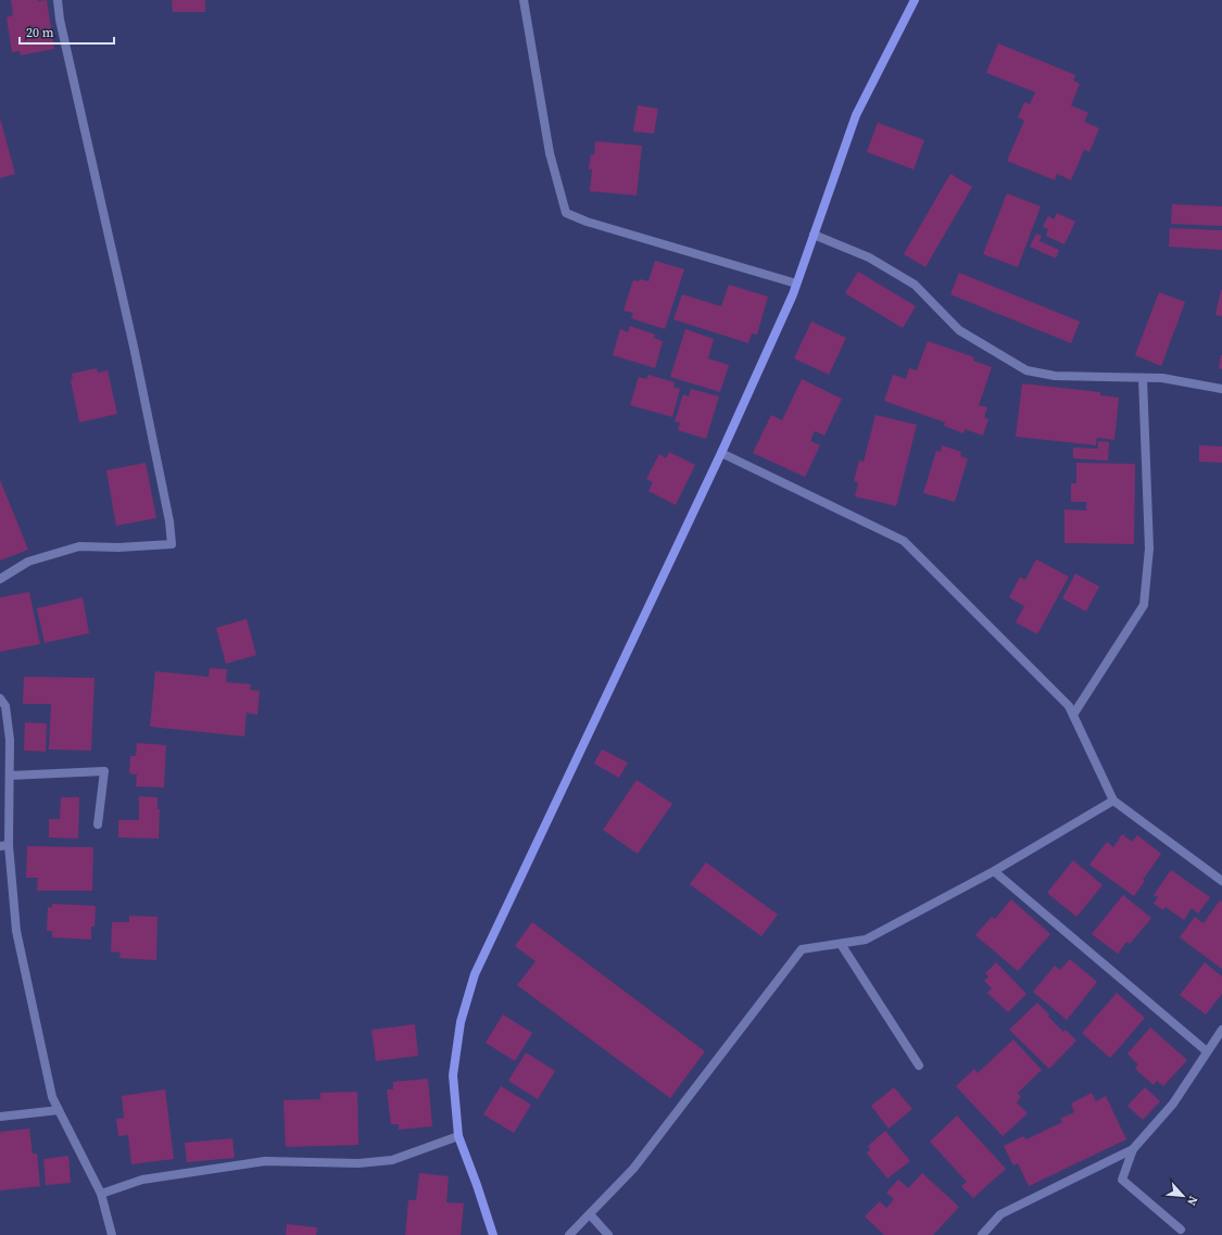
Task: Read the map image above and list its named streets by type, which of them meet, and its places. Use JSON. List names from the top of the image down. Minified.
{"scale_bar":"20 m","north":"bottom right"}
